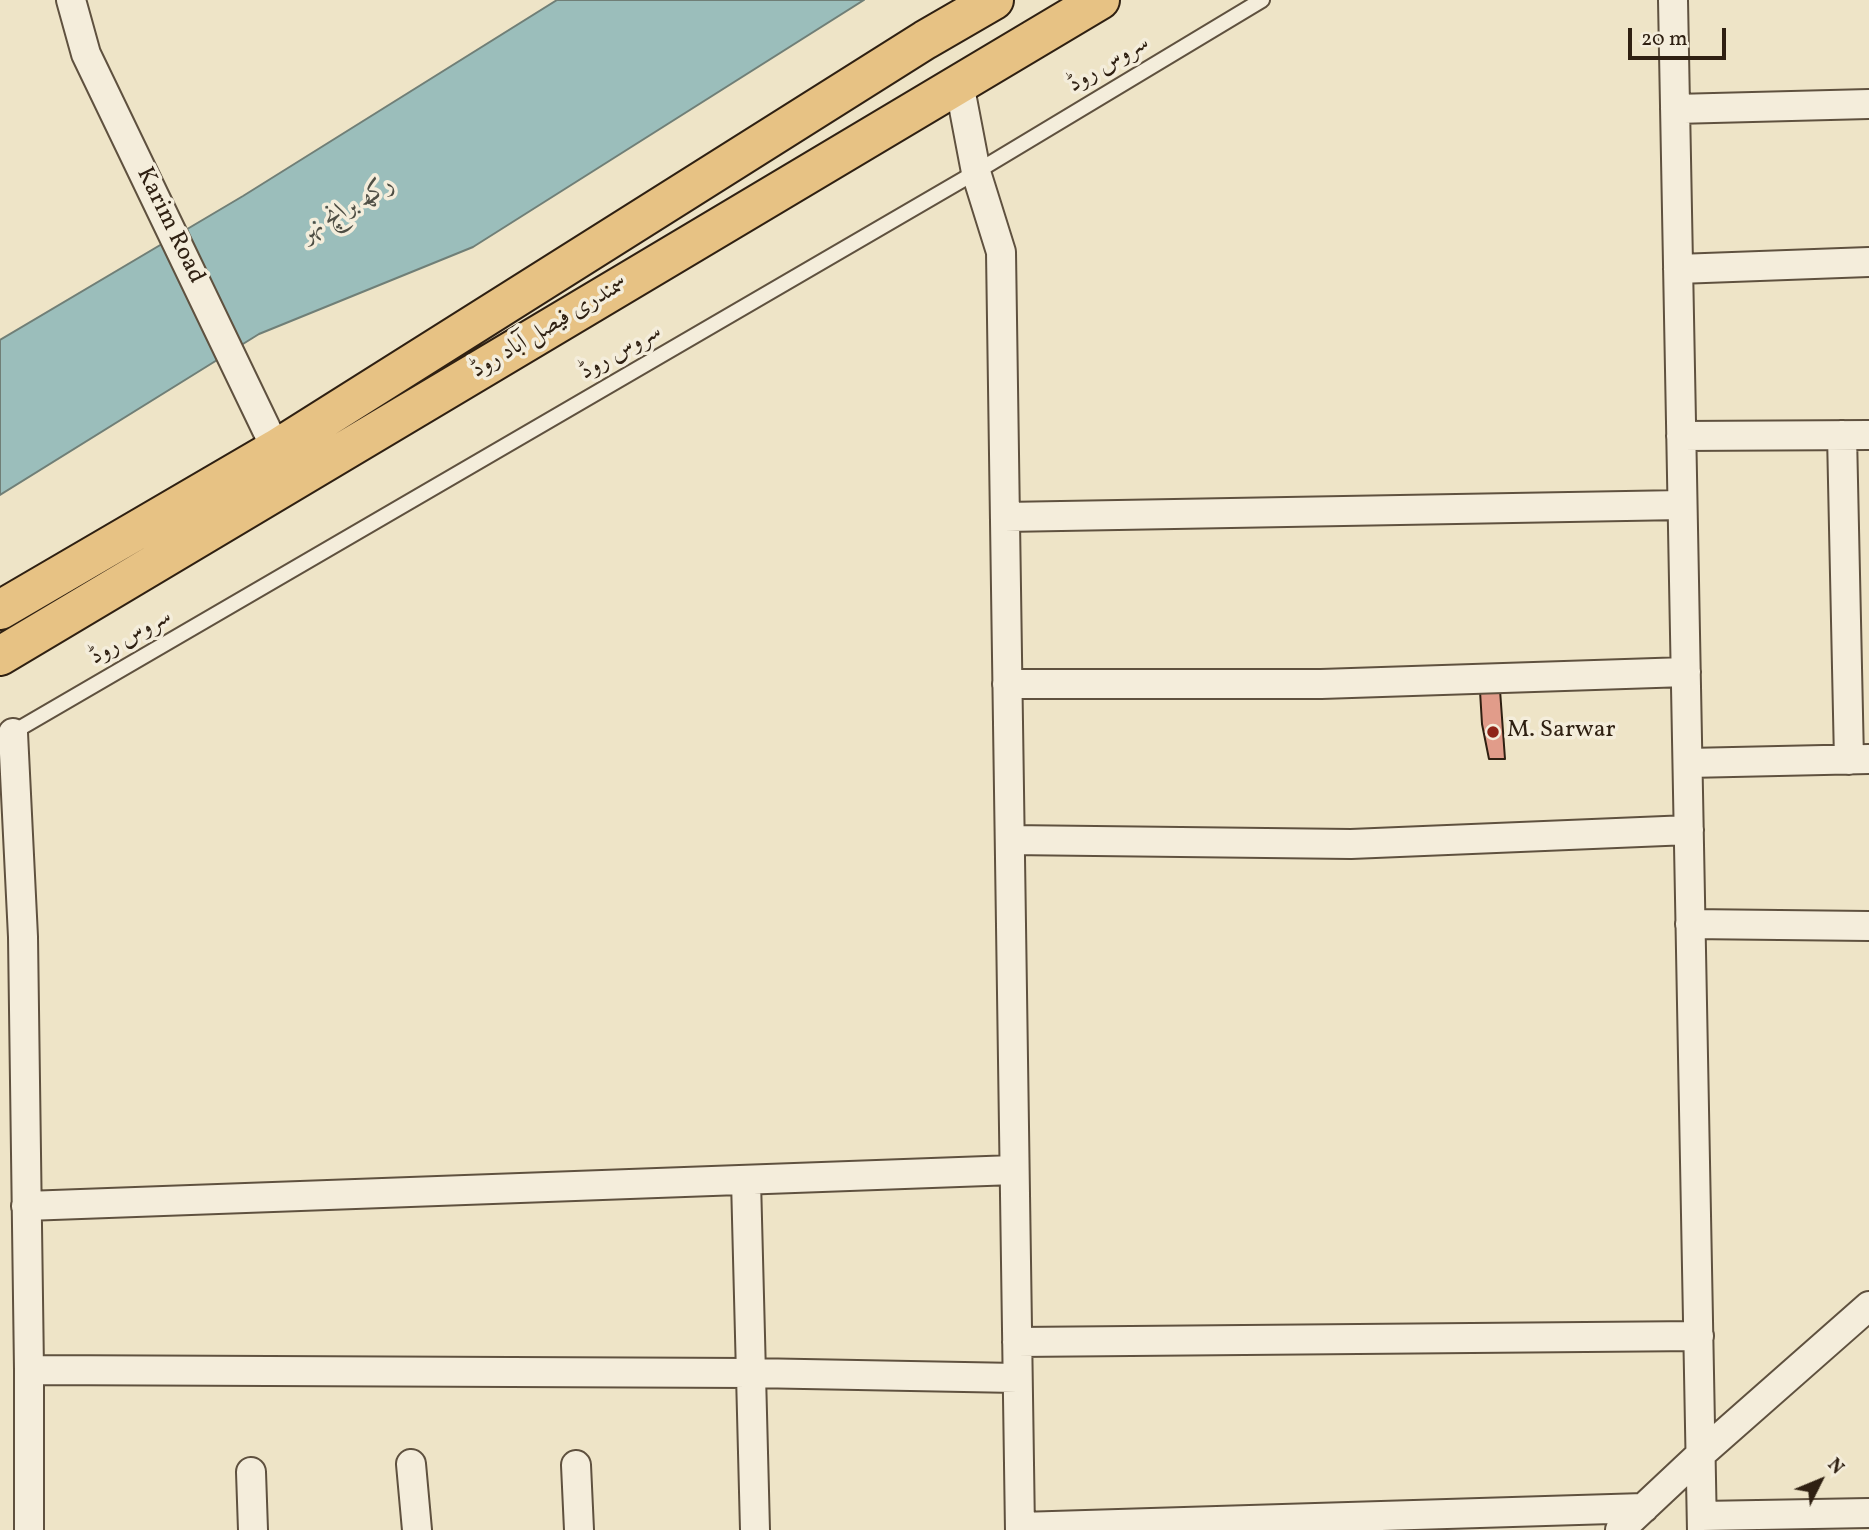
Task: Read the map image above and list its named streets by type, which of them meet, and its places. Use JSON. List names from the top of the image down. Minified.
{"streets":{"highway":["سمندری فیصل آباد روڈ"],"street":["Karim Road"],"lane":["سروس روڈ"]},"crossings":[["Karim Road","سمندری فیصل آباد روڈ"]],"water":["رکھ برانچ نہر"],"places":["M. Sarwar"],"scale_bar":"20 m","north":"top right"}
